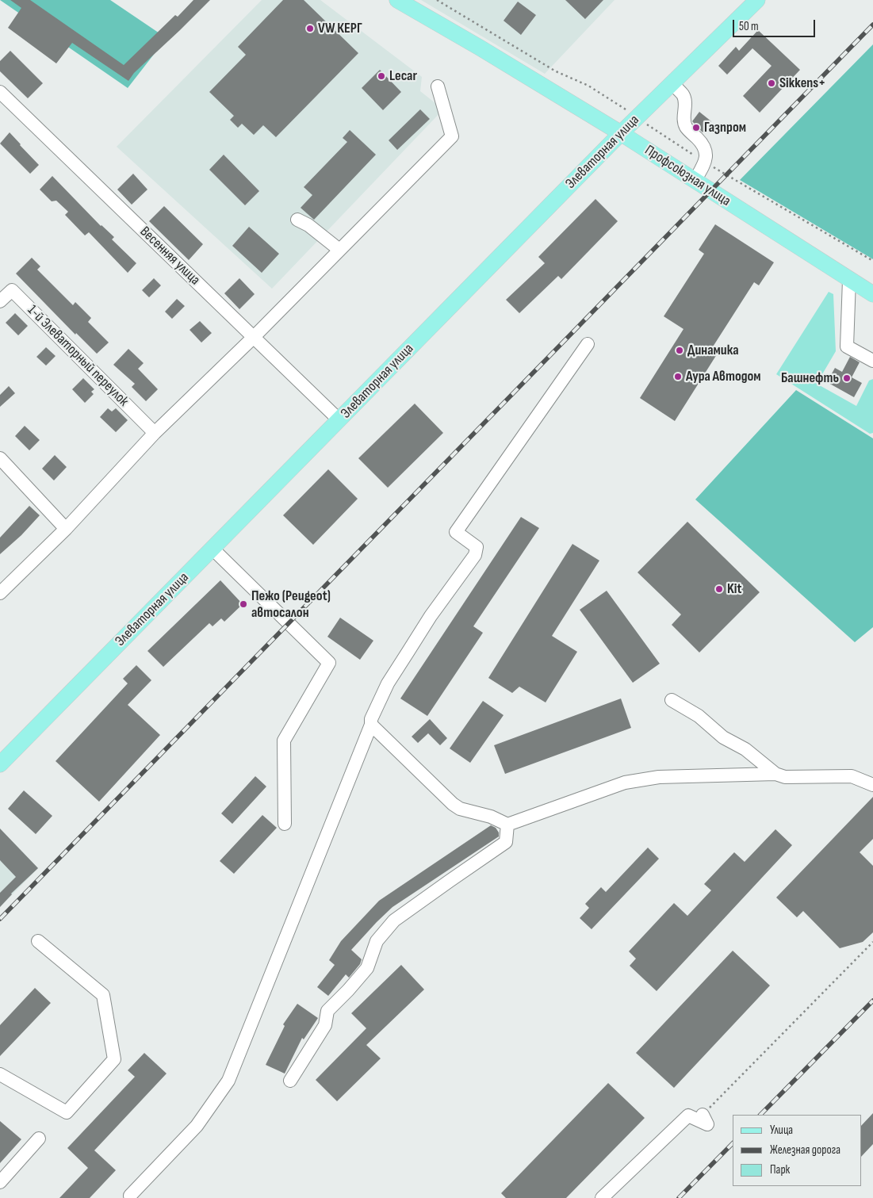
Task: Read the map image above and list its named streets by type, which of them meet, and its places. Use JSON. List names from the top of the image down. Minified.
{"streets":{"main road":["Элеваторная улица","Профсоюзная улица"],"street":["Весенняя улица","1-й Элеваторный переулок"]},"crossings":[["Элеваторная улица","Профсоюзная улица"],["Элеваторная улица","Весенняя улица"]],"places":["VW КЕРГ","Lecar","Sikkens+","Газпром","Динамика","Аура Автодом","Башнефть","Kit","Пежо (Peugeot) автосалон"],"legend":["Улица","Железная дорога","Парк"],"scale_bar":"50 m"}
